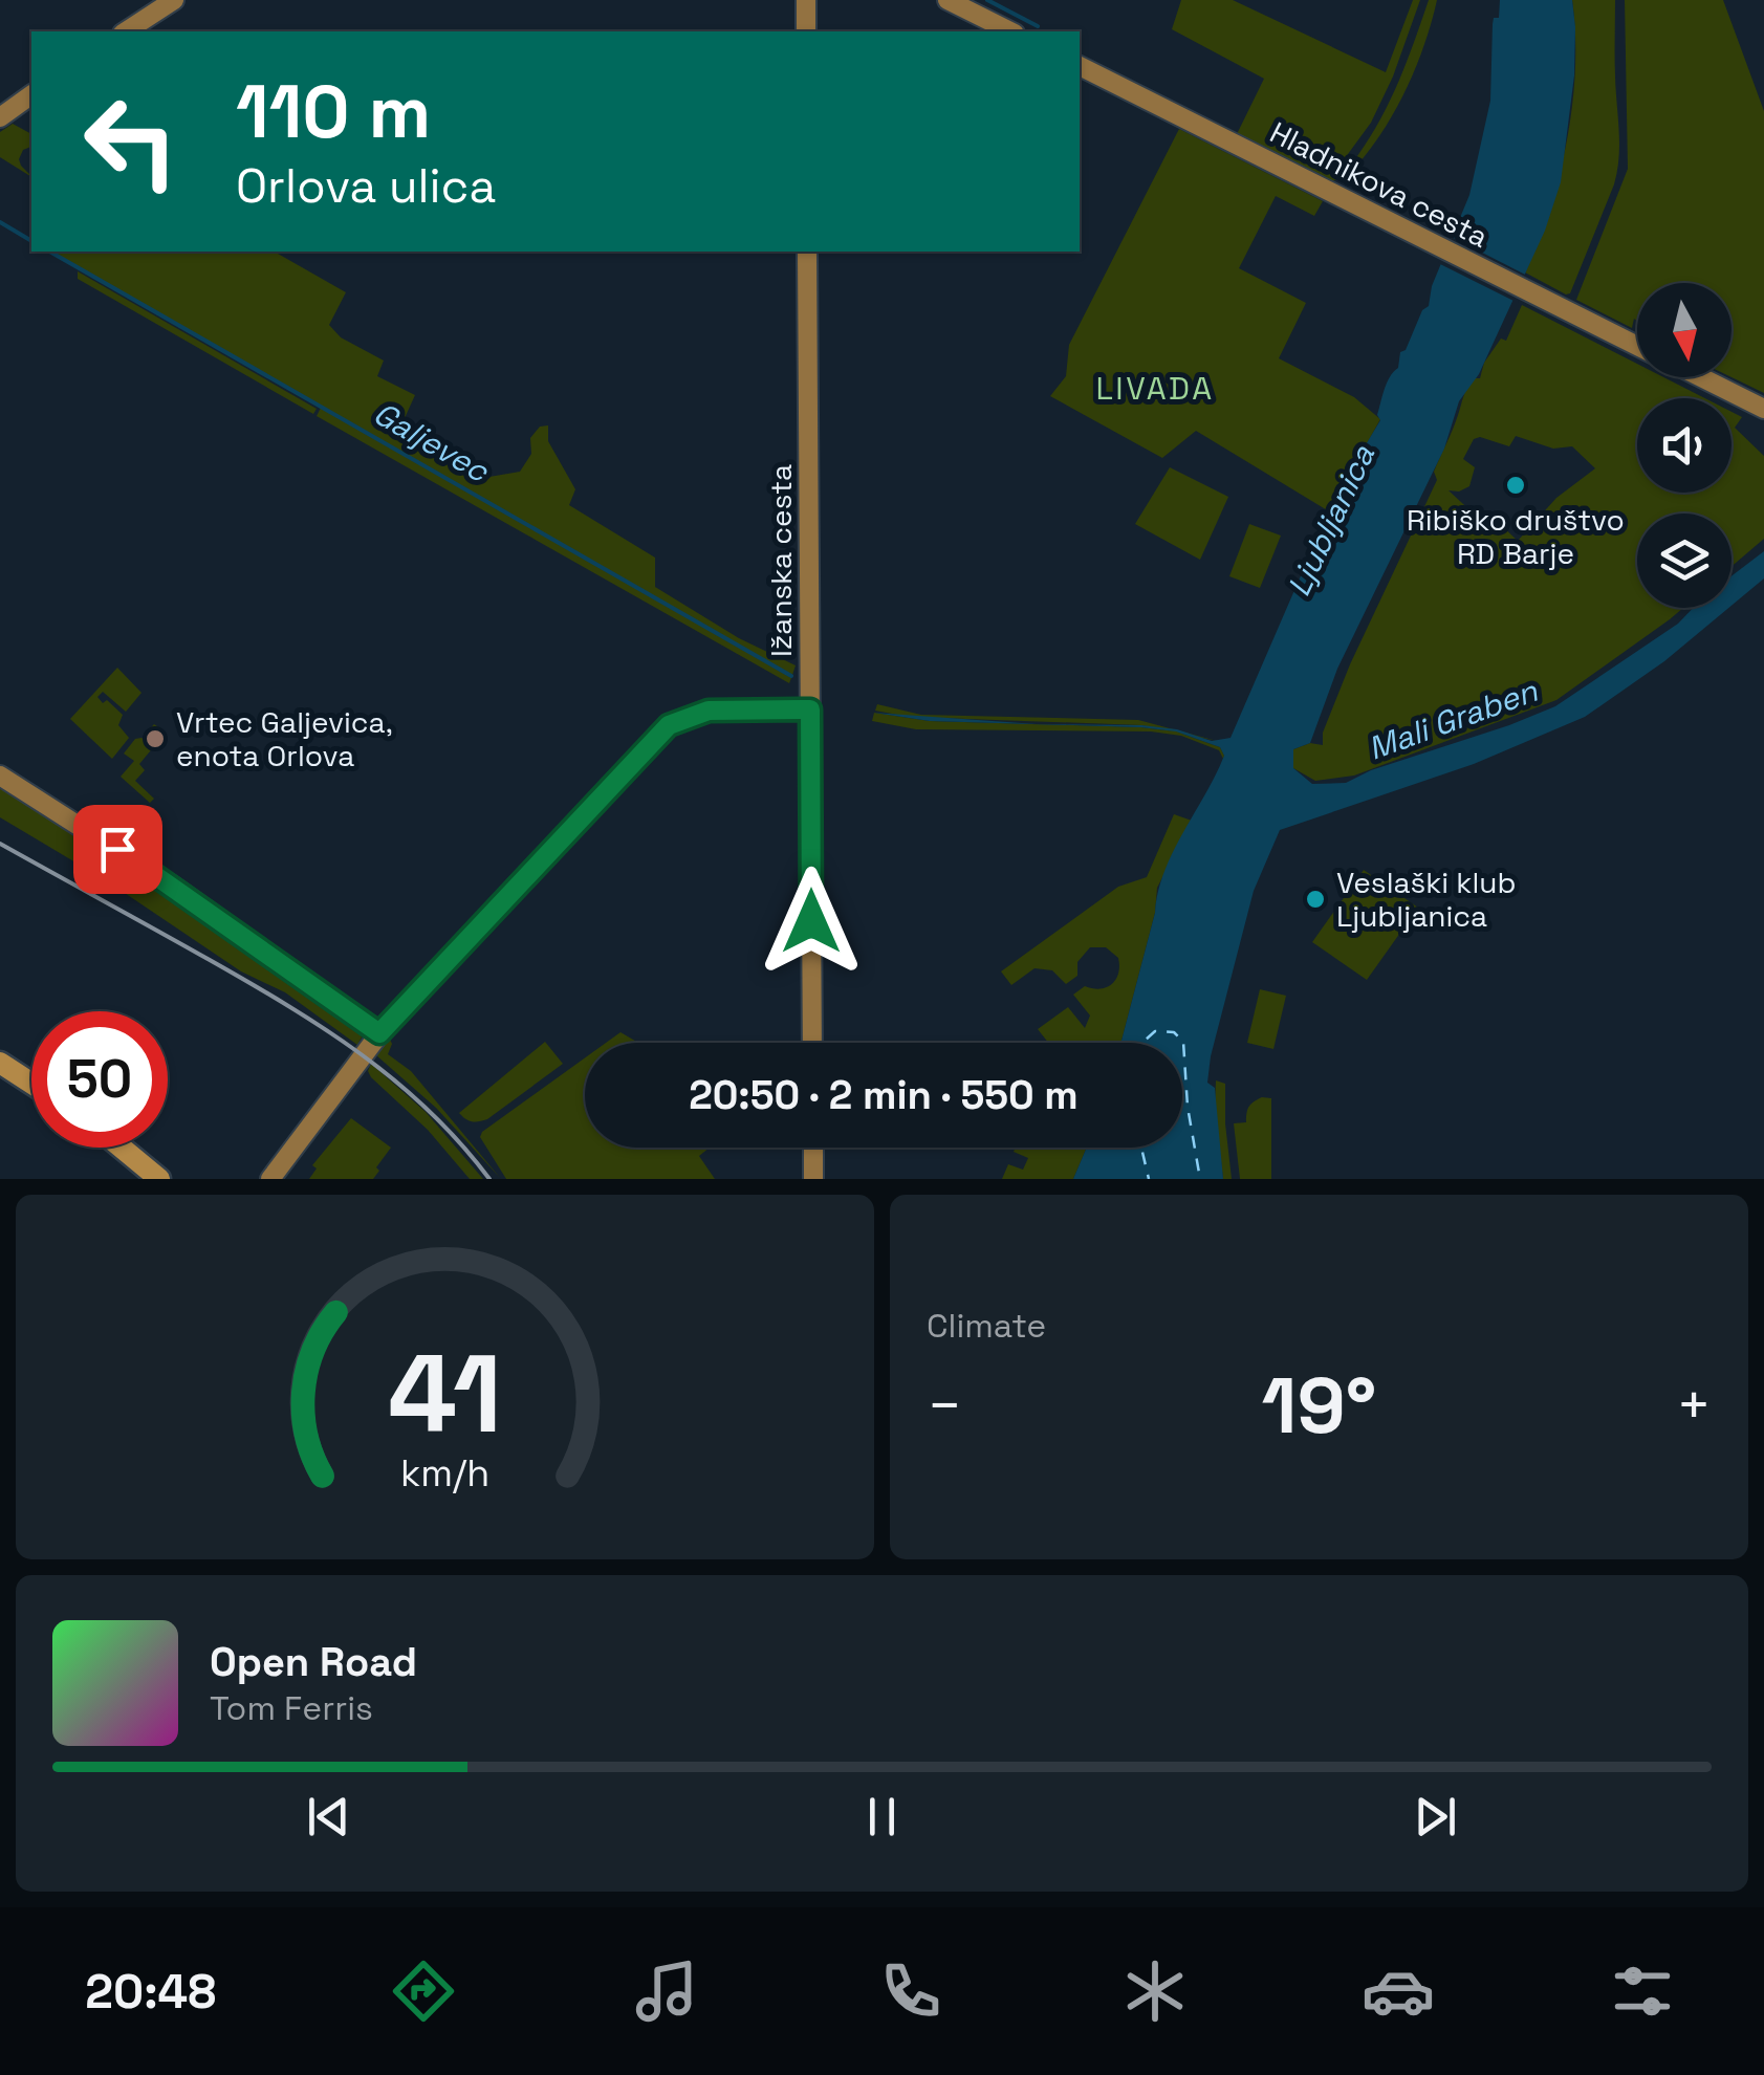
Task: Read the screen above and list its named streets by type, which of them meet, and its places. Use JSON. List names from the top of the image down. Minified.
{"streets":{"main road":["Hladnikova cesta","Ižanska cesta"]},"districts":["LIVADA"],"water":["Galjevec","Ljubljanica","Mali Graben"],"places":["Ribiško društvo RD Barje","Vrtec Galjevica, enota Orlova","Veslaški klub Ljubljanica"],"north":"bottom","page":{"turn":["110 m","Orlova ulica"],"limit":"50","trip":"20:50 · 2 min · 550 m","tile":"Climate","heat":["−","19°","+"],"song":["Open Road","Tom Ferris"],"tabs":"20:48","gauge":["41","km/h"]}}
